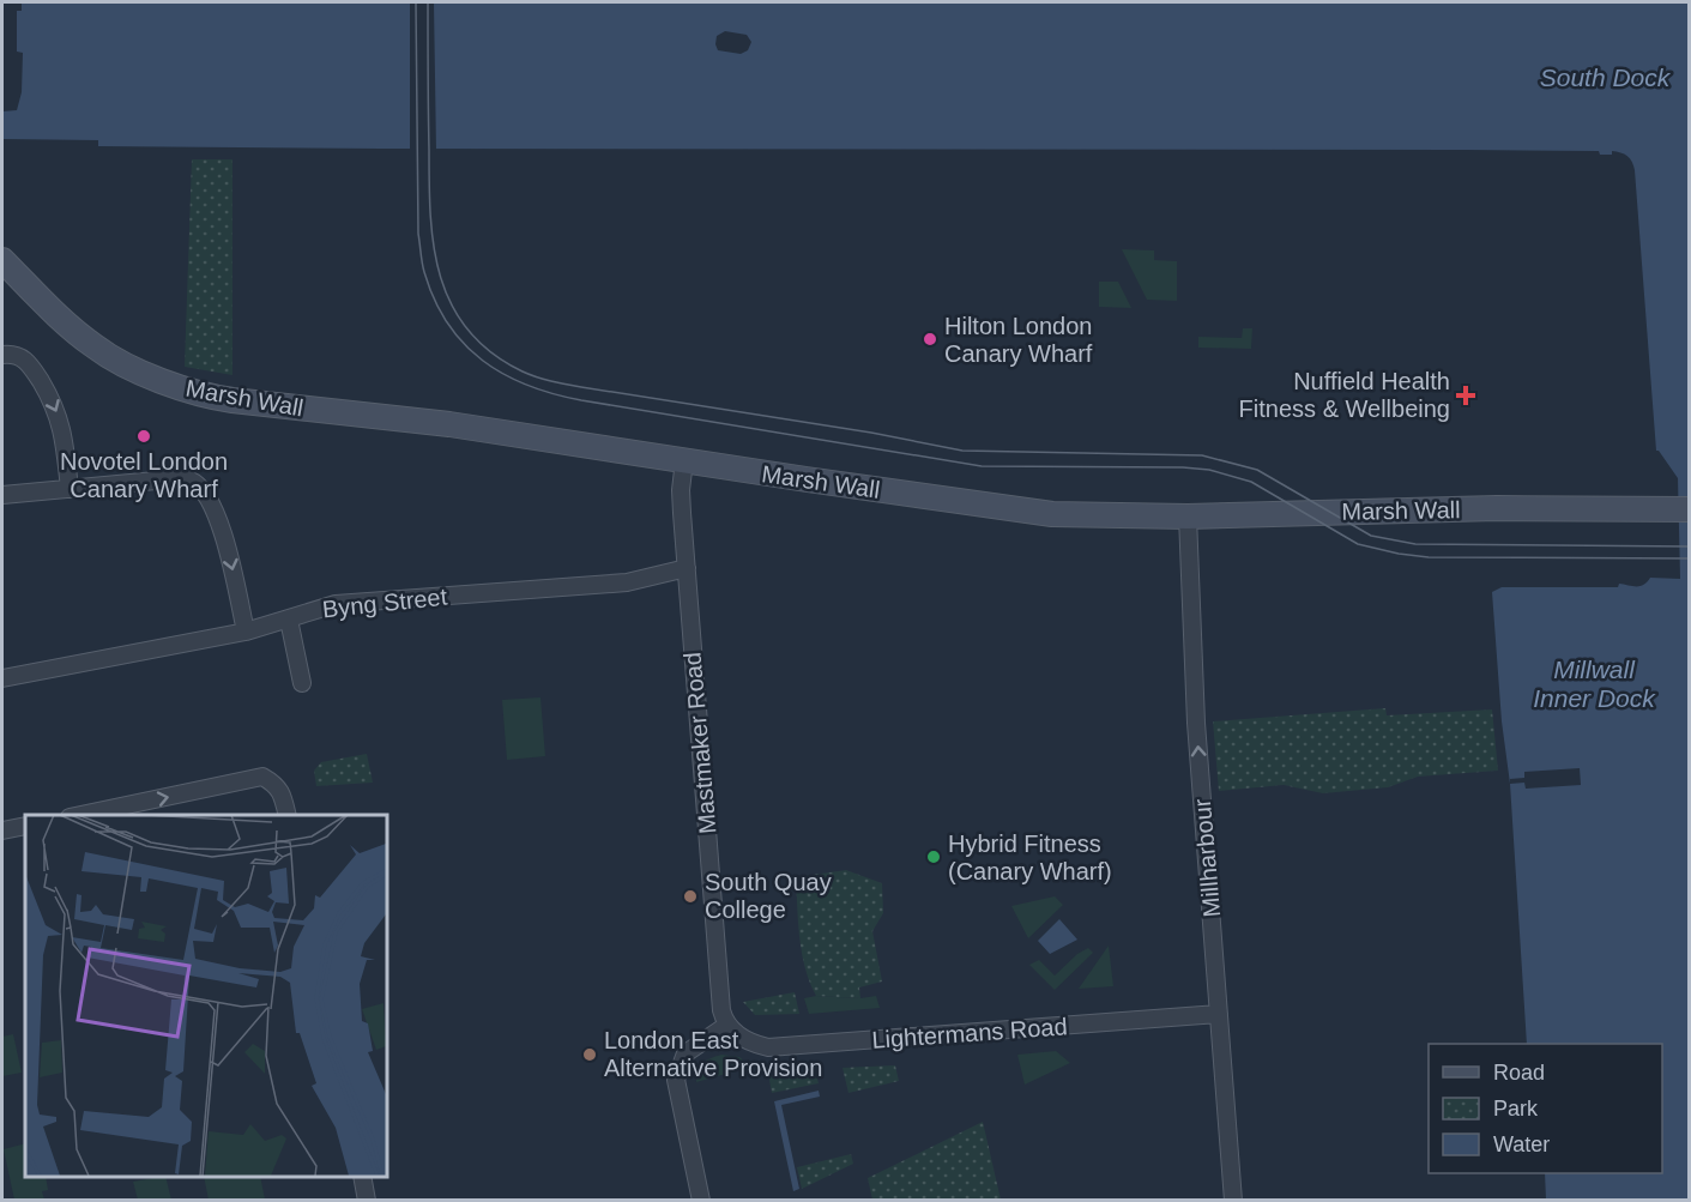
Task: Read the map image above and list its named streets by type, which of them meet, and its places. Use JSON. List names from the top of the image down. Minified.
{"streets":{"street":["Marsh Wall","Byng Street","Mastmaker Road","Millharbour","Lightermans Road"]},"crossings":[["Marsh Wall","Mastmaker Road"],["Marsh Wall","Millharbour"],["Byng Street","Mastmaker Road"],["Mastmaker Road","Lightermans Road"],["Millharbour","Lightermans Road"]],"one_way":["Millharbour"],"water":["South Dock","Millwall Inner Dock"],"places":{"other":["Hilton London Canary Wharf","Novotel London Canary Wharf","Hybrid Fitness (Canary Wharf)","South Quay College","London East Alternative Provision"],"health":["Nuffield Health Fitness & Wellbeing"]},"legend":["Road","Park","Water"]}
